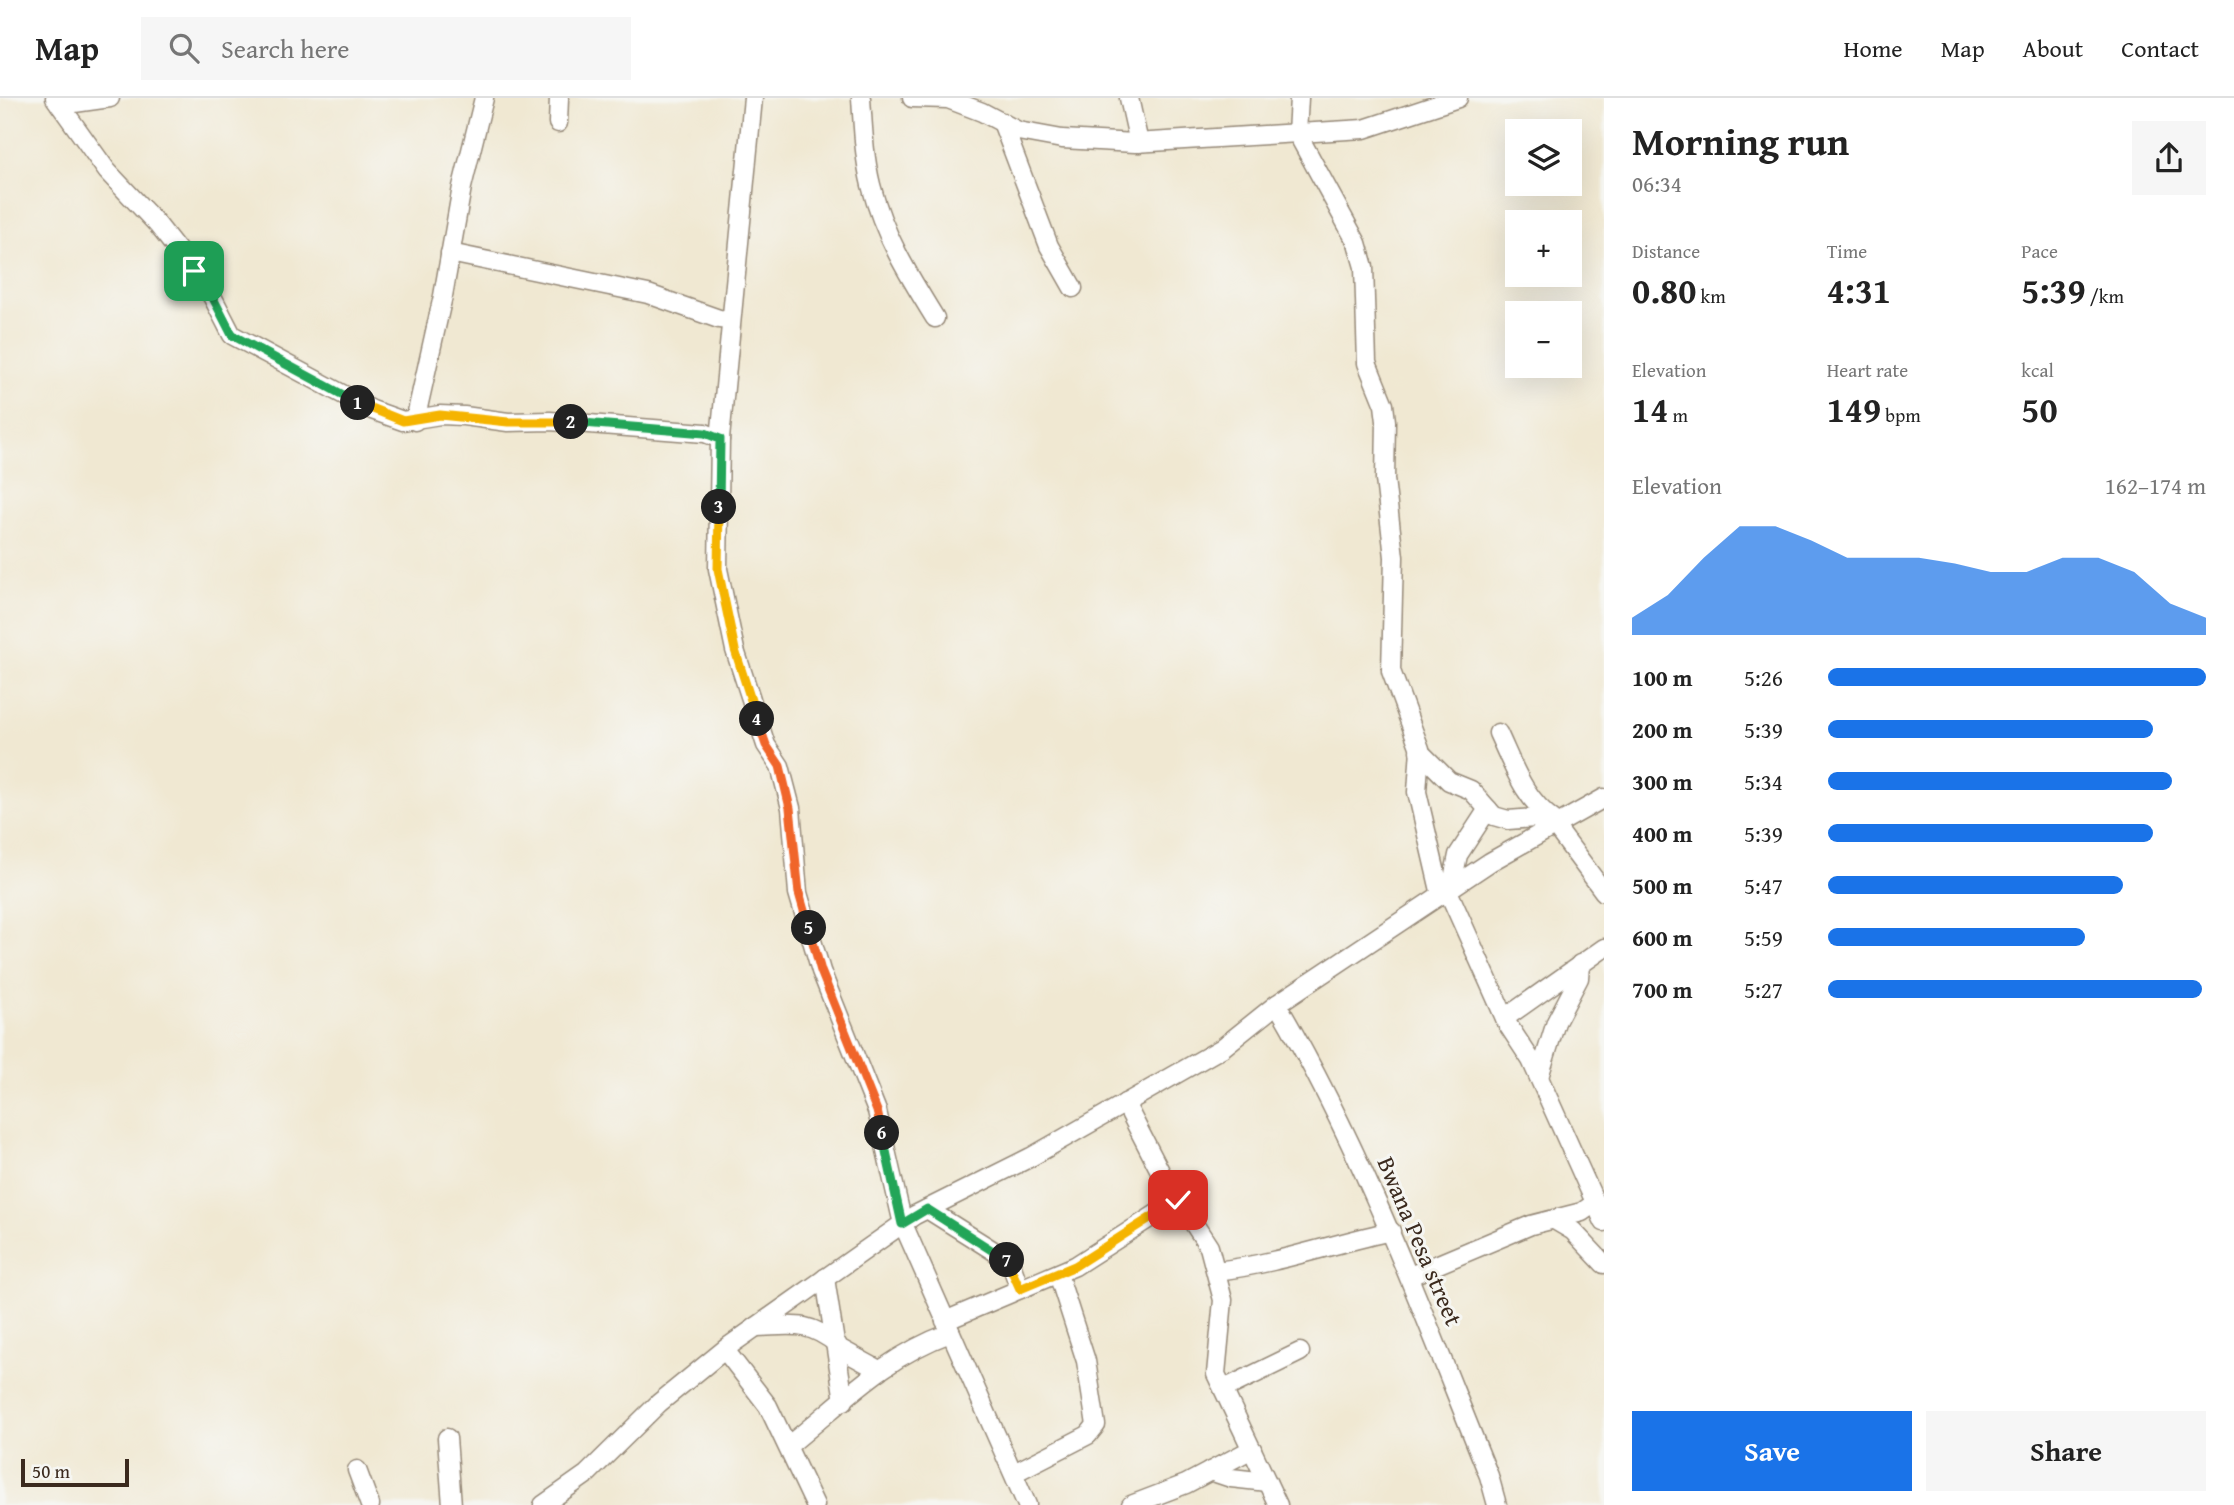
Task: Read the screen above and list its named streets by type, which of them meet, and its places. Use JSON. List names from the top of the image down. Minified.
{"streets":{"street":["Bwana Pesa street"]},"scale_bar":"50 m","page":{"header":"Map","search":"Search here","nav":["Home","Map","About","Contact"],"heading":["Morning run","06:34"],"map_buttons":["+","−"],"stats":[["Distance","0.80 km"],["Time","4:31"],["Pace","5:39 /km"],["Elevation","14 m"],["Heart rate","149 bpm"],["kcal","50"]],"pins":["1","2","3","4","5","6","7"],"chart":["Elevation","162–174 m"],"list":[{"name":"100 m","note":"5:26"},{"name":"200 m","note":"5:39"},{"name":"300 m","note":"5:34"},{"name":"400 m","note":"5:39"},{"name":"500 m","note":"5:47"},{"name":"600 m","note":"5:59"},{"name":"700 m","note":"5:27"}],"buttons":["Save","Share"],"scale":"50 m"}}
